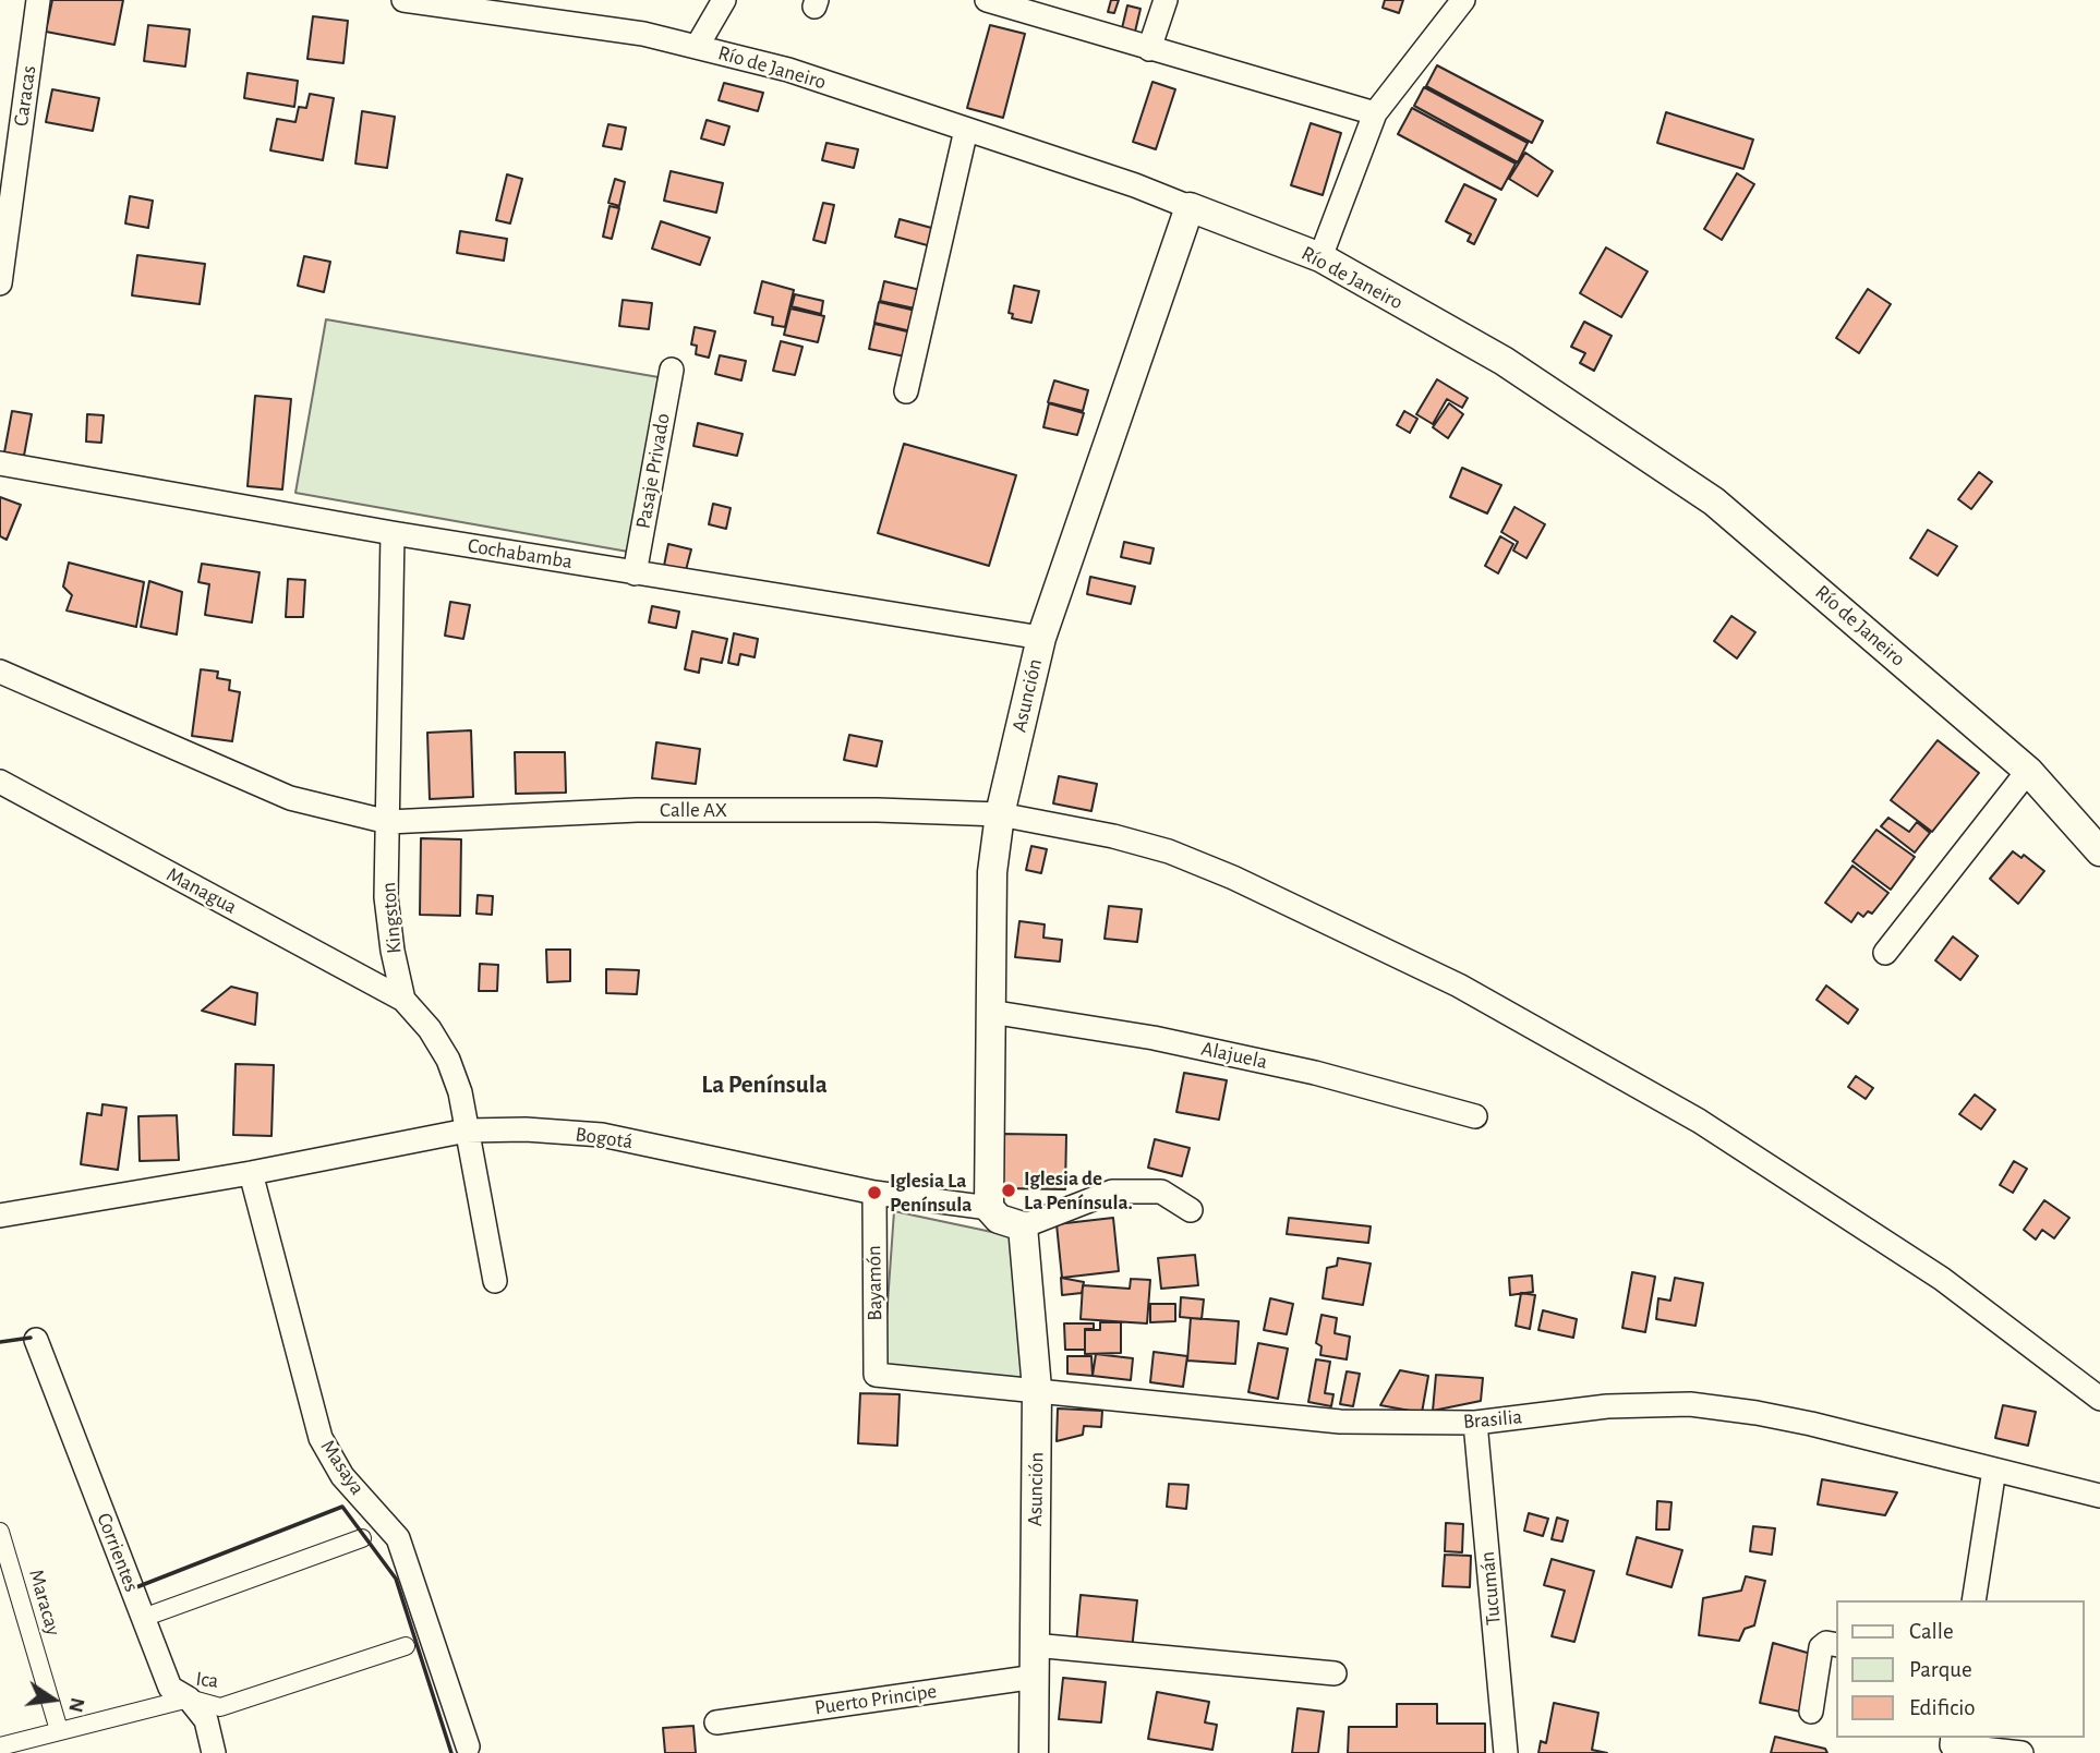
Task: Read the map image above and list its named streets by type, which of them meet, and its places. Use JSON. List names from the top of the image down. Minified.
{"streets":{"street":["Río de Janeiro","Caracas","Pasaje Privado","Cochabamba","Asunción","Calle AX","Managua","Kingston","Alajuela","Bogotá","Bayamón","Brasilia","Masaya","Corrientes","Tucumán","Maracay","Ica","Puerto Principe"]},"crossings":[["Río de Janeiro","Asunción"],["Pasaje Privado","Cochabamba"],["Cochabamba","Asunción"],["Cochabamba","Kingston"],["Asunción","Calle AX"],["Asunción","Alajuela"],["Asunción","Bogotá"],["Asunción","Brasilia"],["Asunción","Puerto Principe"],["Calle AX","Kingston"],["Managua","Kingston"],["Kingston","Bogotá"],["Bogotá","Bayamón"],["Bogotá","Masaya"],["Bayamón","Brasilia"],["Brasilia","Tucumán"],["Corrientes","Ica"],["Maracay","Ica"]],"districts":["La Península"],"places":["Iglesia de La Península.","Iglesia La Península"],"legend":["Calle","Parque","Edificio"],"north":"right"}
